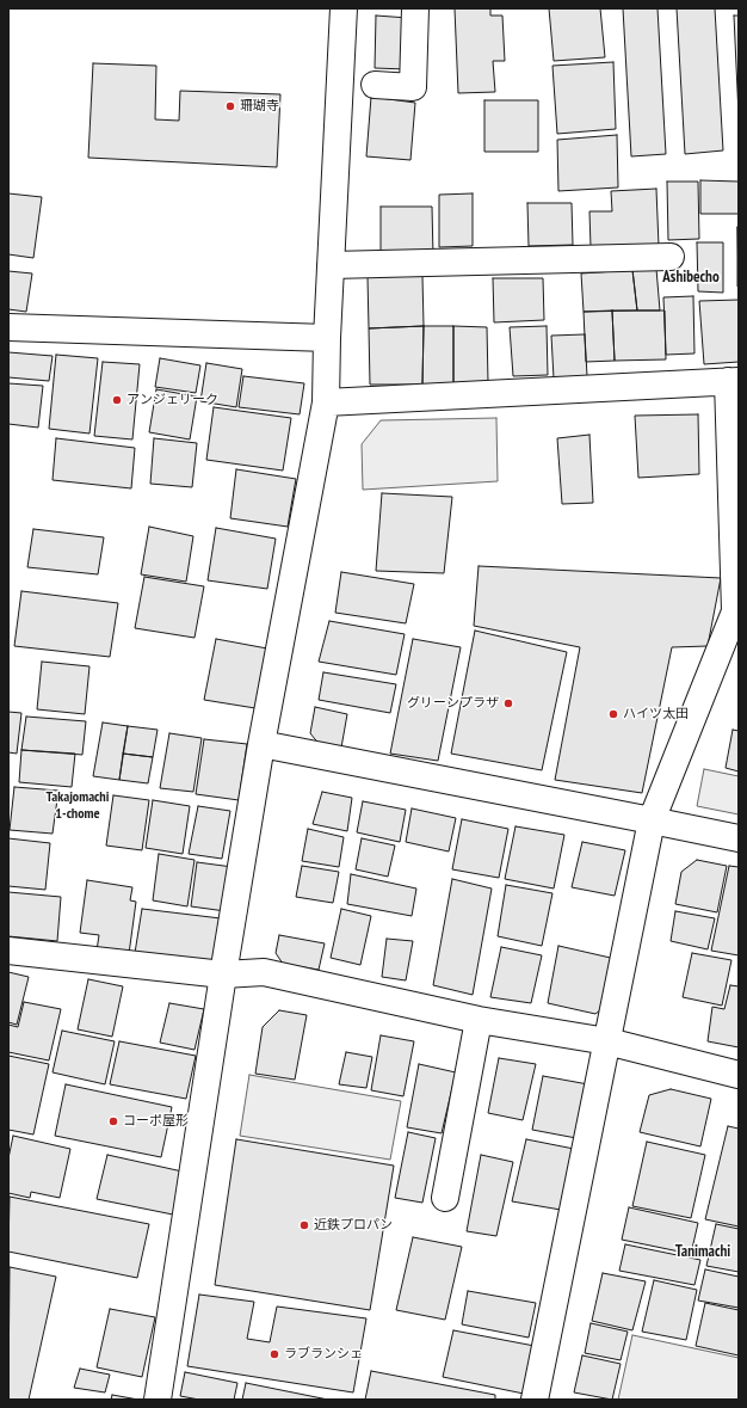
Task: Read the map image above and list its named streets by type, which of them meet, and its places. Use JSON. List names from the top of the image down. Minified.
{"districts":["Ashibecho","Takajomachi 1-chome","Tanimachi"],"places":["珊瑚寺","アンジェリーク","グリーンプラザ","ハイツ太田","コーポ屋形","近鉄プロパン","ラブランシェ"]}
